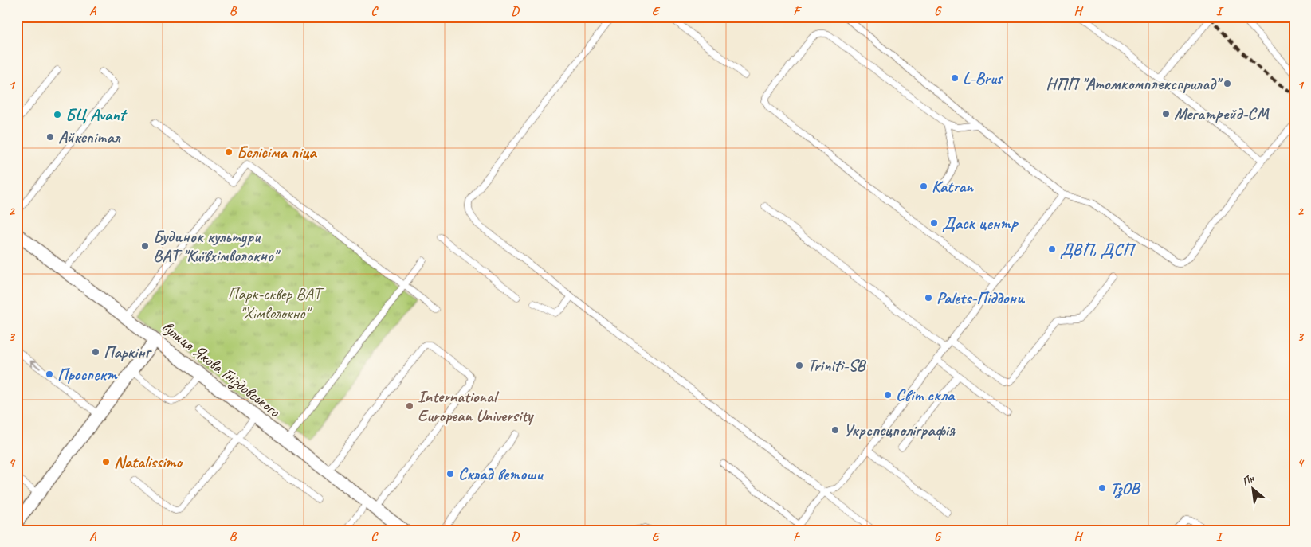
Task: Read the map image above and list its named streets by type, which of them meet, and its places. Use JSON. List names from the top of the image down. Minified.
{"streets":{"street":["вулиця Якова Гніздовського"]},"parks":["Парк-сквер ВАТ \"Хімволокно\""],"places":["L-Brus","НПП \"Атомкомплексприлад\"","Мегатрейд-СМ","БЦ Avant","Айкепітал","Белісіма піца","Katran","Даск центр","Будинок культури ВАТ \"Київхімволокно\"","ДВП, ДСП","Palets-Піддони","Паркінг","Triniti-SB","Проспект","Світ скла","International European University","Укрспецполіграфія","Natalissimo","Склад ветоши","ТзОВ"],"north":"top left","grid":{"columns":["A","B","C","D","E","F","G","H","I"],"rows":["1","2","3","4"]}}
